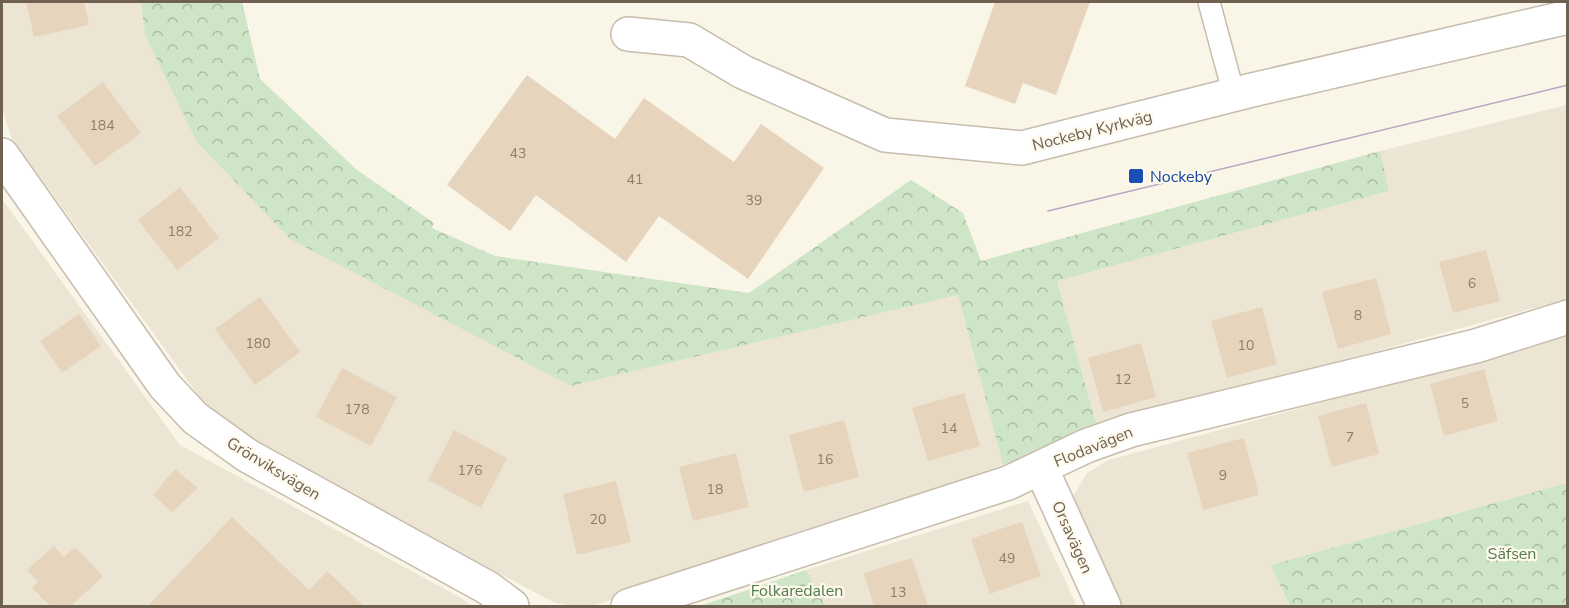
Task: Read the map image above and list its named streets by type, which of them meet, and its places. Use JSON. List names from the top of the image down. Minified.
{"streets":{"street":["Nockeby Kyrkväg","Flodavägen","Grönviksvägen","Orsavägen"]},"crossings":[["Flodavägen","Orsavägen"]],"parks":["Säfsen","Folkaredalen"],"places":{"transit":["Nockeby"]},"house_numbers":["184","43","41","39","182","6","8","180","10","12","5","178","14","7","16","176","9","18","20","49","13"]}
